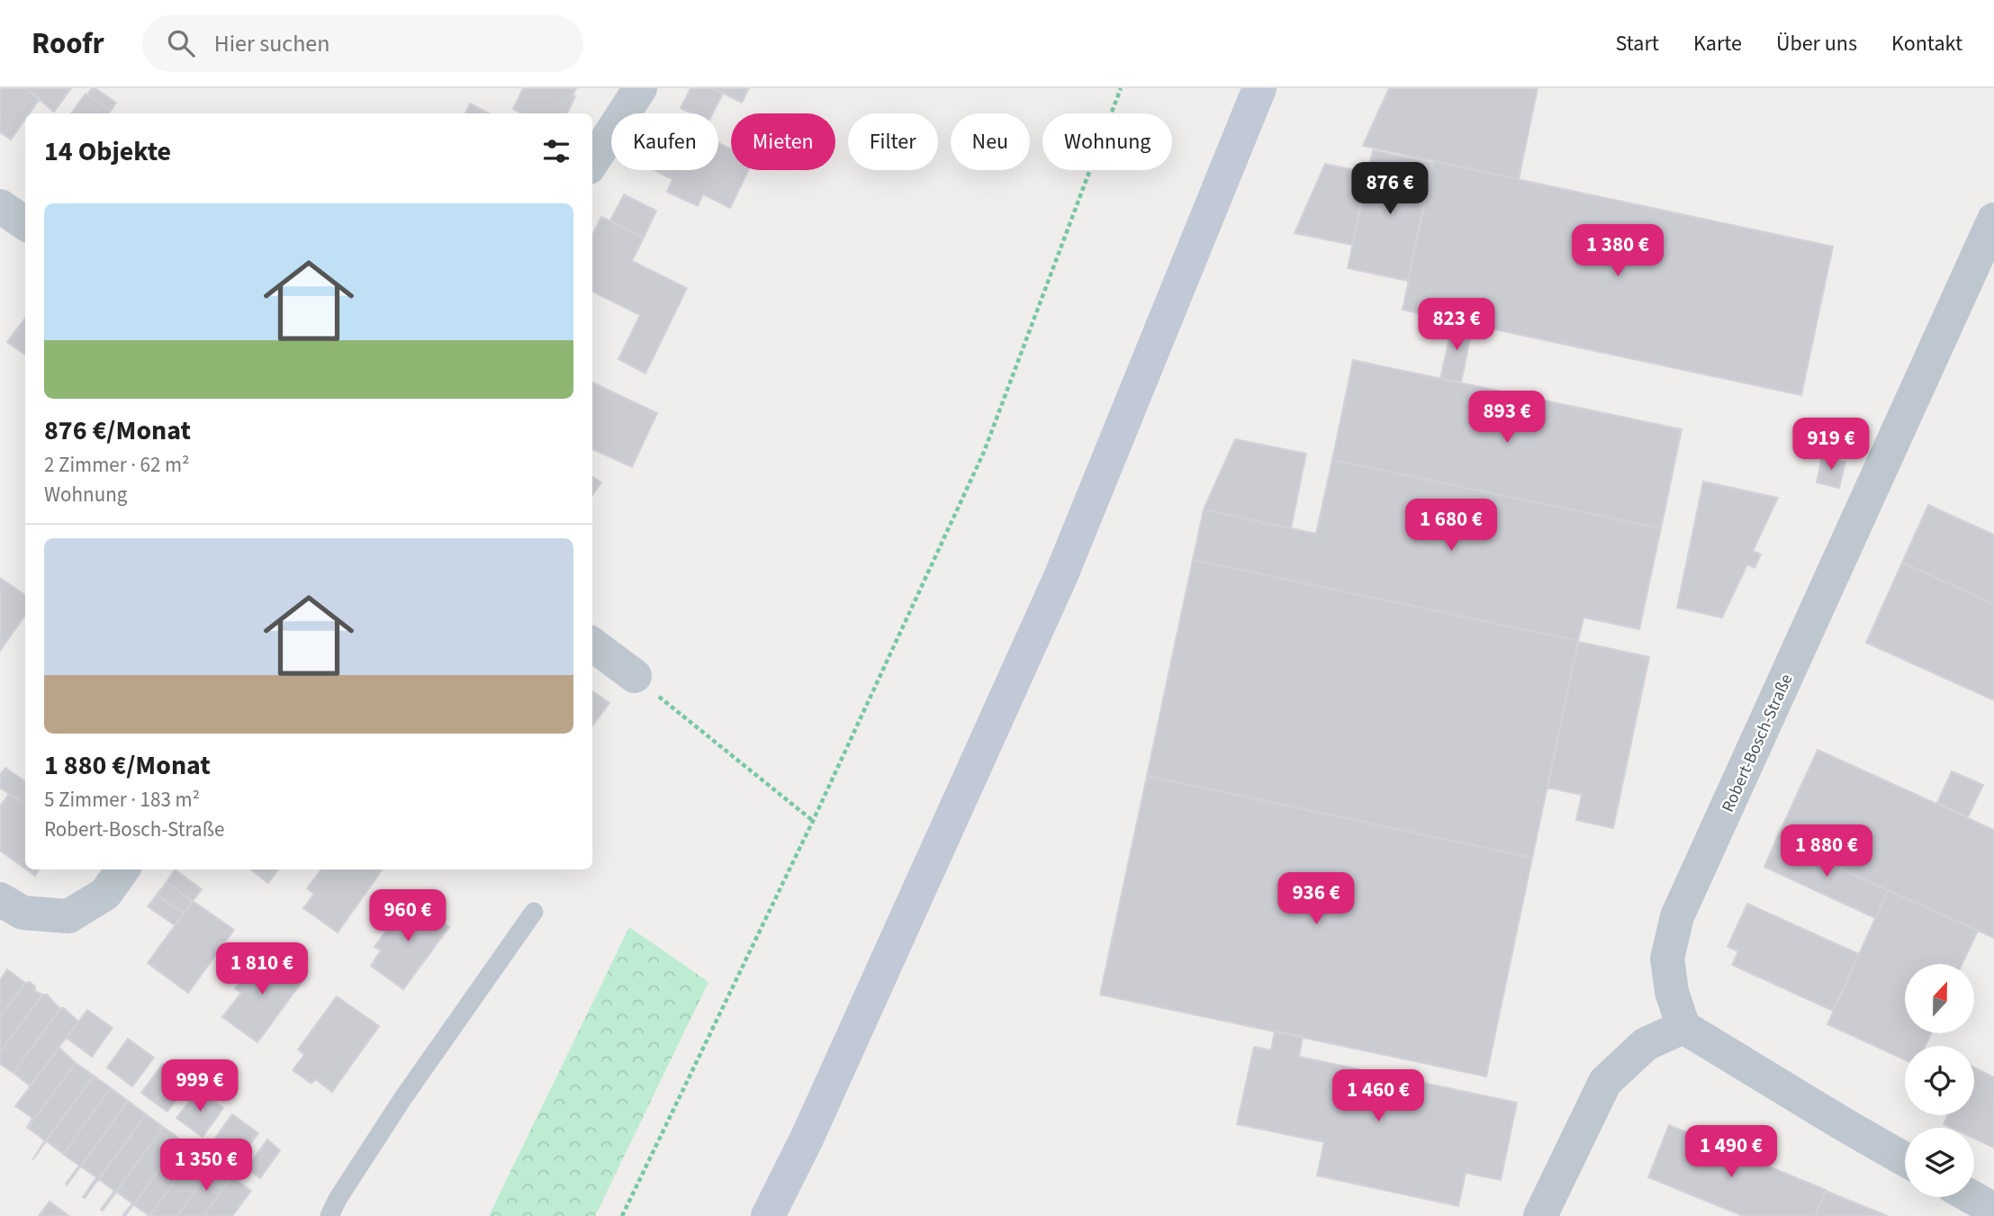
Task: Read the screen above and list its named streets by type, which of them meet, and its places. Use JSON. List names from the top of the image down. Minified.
{"streets":{"street":["Robert-Bosch-Straße"]},"north":"top","page":{"header":"Roofr","search":"Hier suchen","nav":["Start","Karte","Über uns","Kontakt"],"chip":["Kaufen","Mieten","Filter","Neu","Wohnung"],"heading":"14 Objekte","price":["876 €","1 380 €","823 €","893 €","919 €","1 680 €","1 880 €","936 €","960 €","1 810 €","999 €","1 460 €","1 490 €","1 350 €"],"list":[{"name":"876 €/Monat","note":"2 Zimmer · 62 m² · Wohnung"},{"name":"1 880 €/Monat","note":"5 Zimmer · 183 m² · Robert-Bosch-Straße"}]}}
